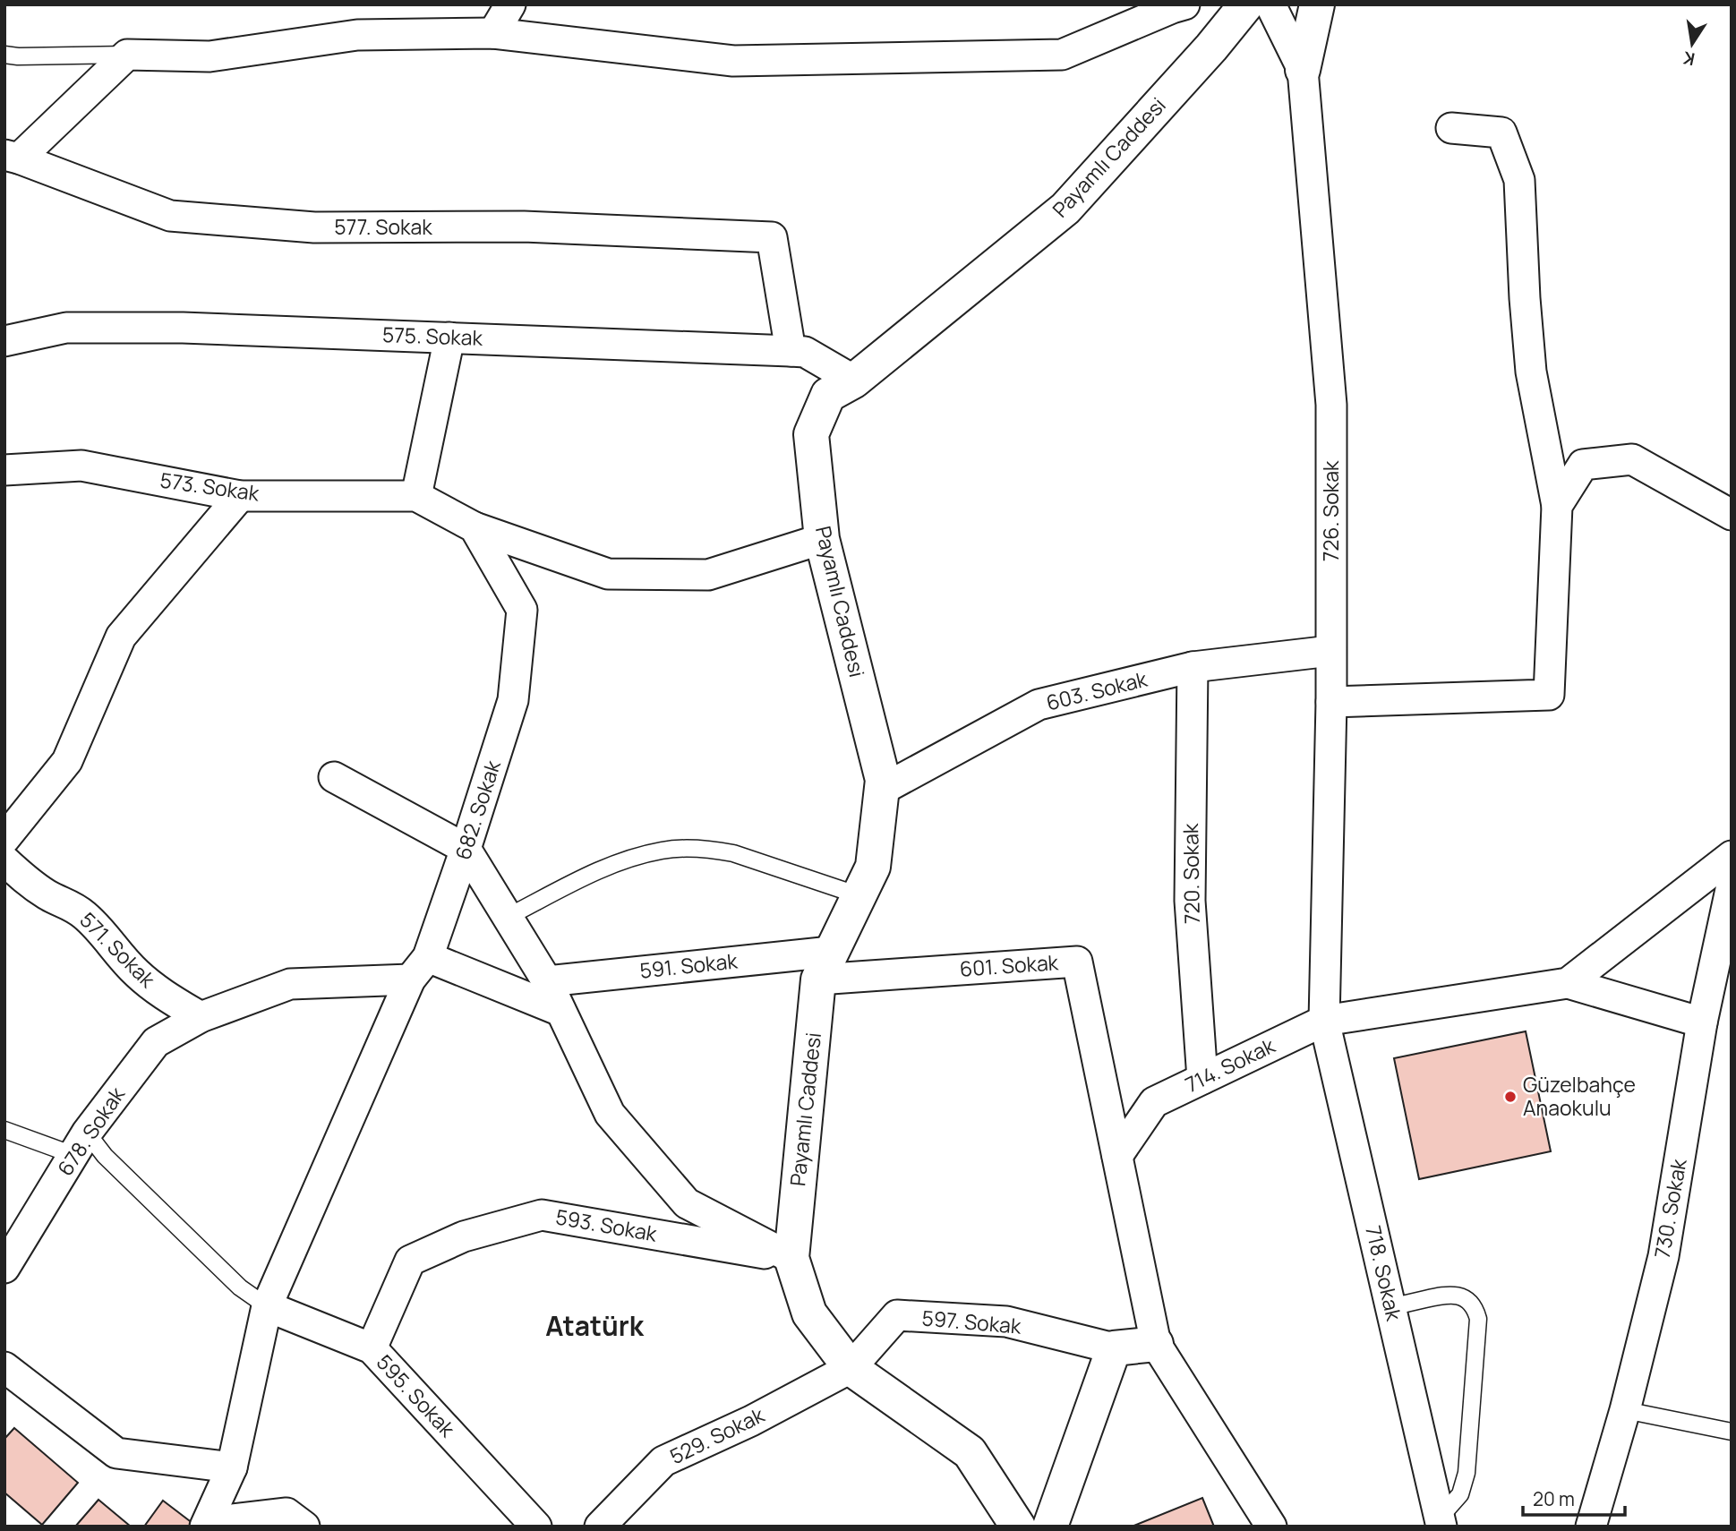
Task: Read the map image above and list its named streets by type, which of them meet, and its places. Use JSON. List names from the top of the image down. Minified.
{"streets":{"main road":["Payamlı Caddesi","726. Sokak"],"street":["577. Sokak","575. Sokak","573. Sokak","603. Sokak","682. Sokak","720. Sokak","571. Sokak","591. Sokak","601. Sokak","714. Sokak","678. Sokak","730. Sokak","593. Sokak","718. Sokak","597. Sokak","595. Sokak","529. Sokak"]},"crossings":[["Payamlı Caddesi","575. Sokak"],["Payamlı Caddesi","603. Sokak"],["Payamlı Caddesi","591. Sokak"],["Payamlı Caddesi","601. Sokak"],["Payamlı Caddesi","593. Sokak"],["577. Sokak","575. Sokak"],["726. Sokak","603. Sokak"],["726. Sokak","714. Sokak"],["726. Sokak","718. Sokak"],["603. Sokak","720. Sokak"],["682. Sokak","678. Sokak"],["682. Sokak","595. Sokak"],["720. Sokak","714. Sokak"],["571. Sokak","678. Sokak"],["591. Sokak","601. Sokak"],["601. Sokak","714. Sokak"],["714. Sokak","718. Sokak"],["593. Sokak","595. Sokak"],["597. Sokak","529. Sokak"]],"districts":["Atatürk"],"places":["Güzelbahçe Anaokulu"],"scale_bar":"20 m","north":"bottom"}
